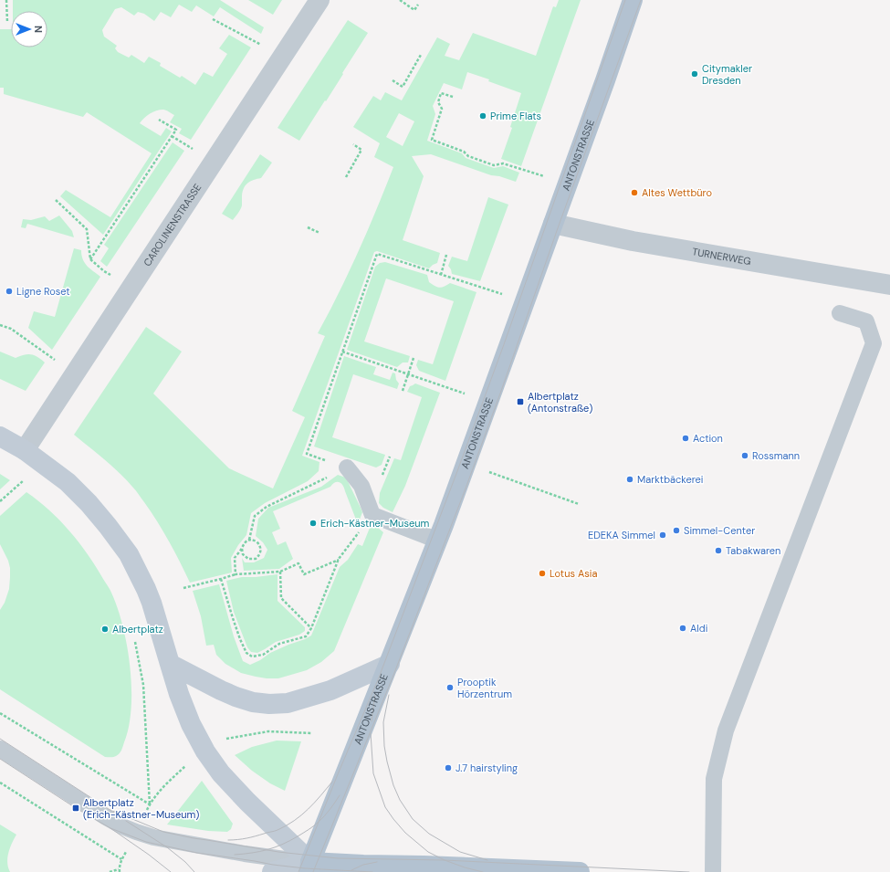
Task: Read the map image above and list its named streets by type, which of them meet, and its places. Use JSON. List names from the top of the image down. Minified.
{"streets":{"main road":["ANTONSTRASSE"],"street":["CAROLINENSTRASSE","TURNERWEG"]},"crossings":[["ANTONSTRASSE","TURNERWEG"]],"places":{"other":["Citymakler Dresden","Prime Flats","Altes Wettbüro","Ligne Roset","Action","Rossmann","Marktbäckerei","Erich-Kästner-Museum","Simmel-Center","EDEKA Simmel","Tabakwaren","Lotus Asia","Aldi","Albertplatz","Prooptik Hörzentrum","J.7 hairstyling"],"transit":["Albertplatz (Antonstraße)","Albertplatz (Erich-Kästner-Museum)"]},"north":"right"}
